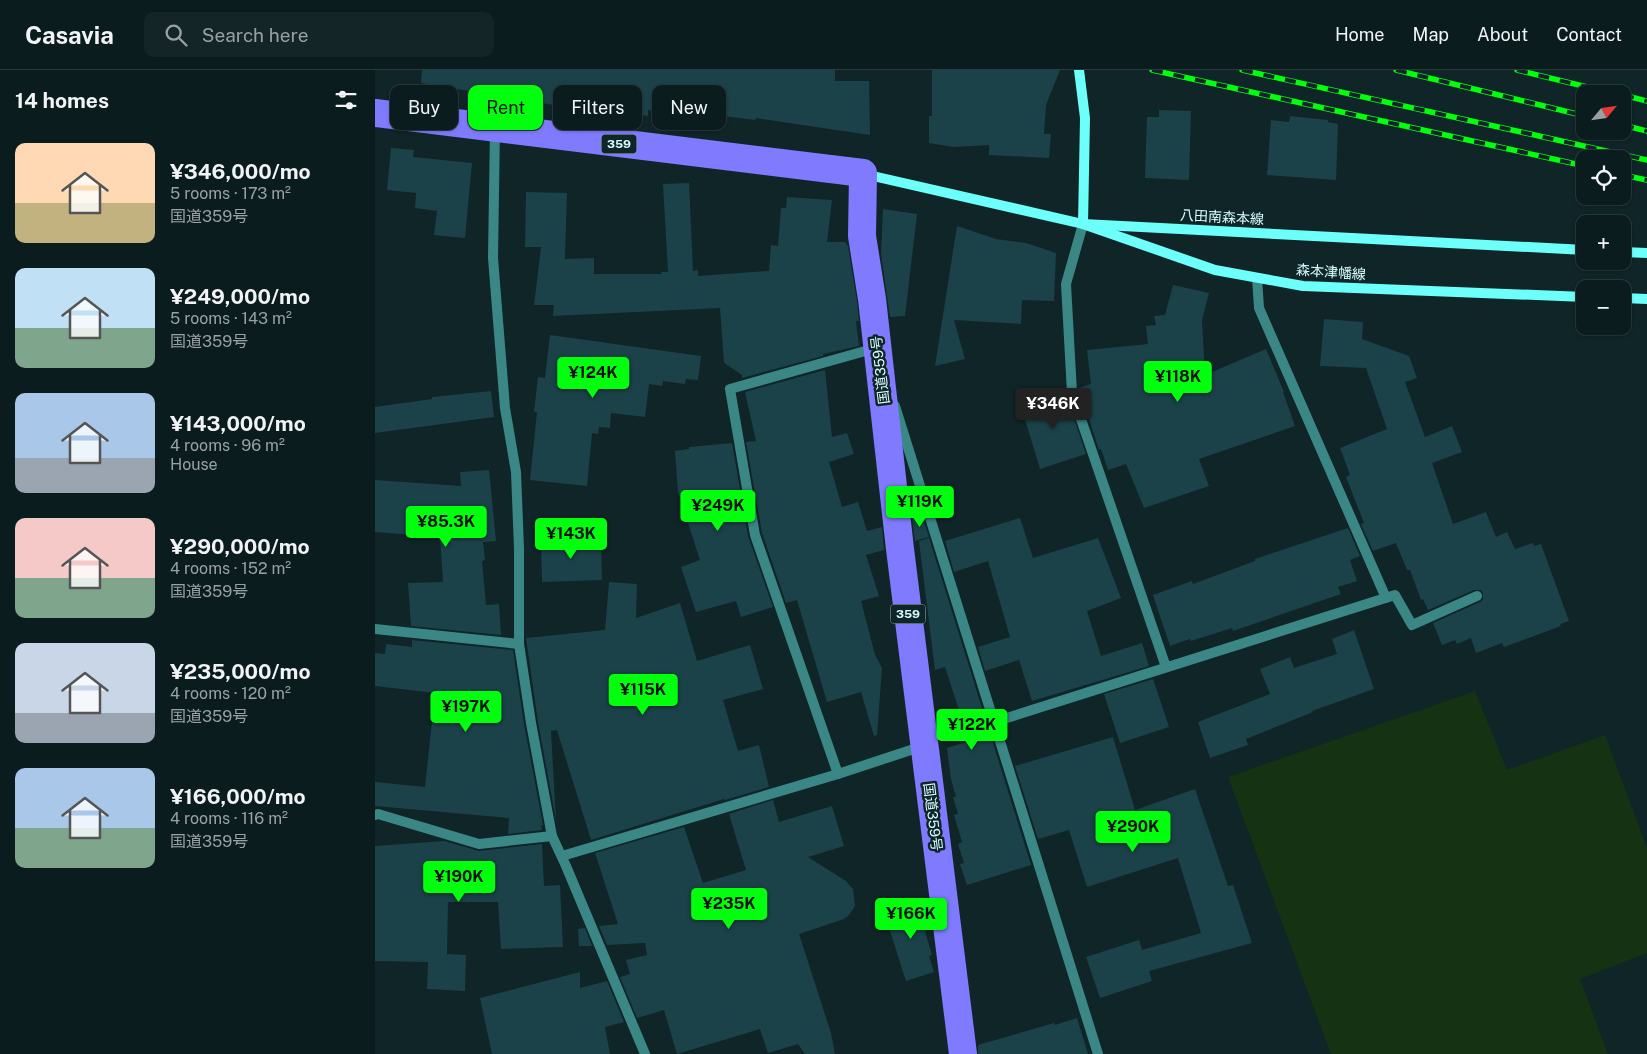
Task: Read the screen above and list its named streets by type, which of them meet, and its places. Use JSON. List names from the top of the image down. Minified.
{"streets":{"highway":["359","国道359号"],"main road":["八田南森本線","森本津幡線"]},"crossings":[["359","八田南森本線"],["359","国道359号"],["八田南森本線","森本津幡線"],["八田南森本線","国道359号"]],"north":"top right","page":{"header":"Casavia","search":"Search here","nav":["Home","Map","About","Contact"],"heading":"14 homes","map_buttons":["+","−"],"chip":["Buy","Rent","Filters","New"],"list":[{"name":"¥346,000/mo","note":"5 rooms · 173 m² · 国道359号"},{"name":"¥249,000/mo","note":"5 rooms · 143 m² · 国道359号"},{"name":"¥143,000/mo","note":"4 rooms · 96 m² · House"},{"name":"¥290,000/mo","note":"4 rooms · 152 m² · 国道359号"},{"name":"¥235,000/mo","note":"4 rooms · 120 m² · 国道359号"},{"name":"¥166,000/mo","note":"4 rooms · 116 m² · 国道359号"}],"price":["¥124K","¥118K","¥346K","¥119K","¥249K","¥85.3K","¥143K","¥115K","¥197K","¥122K","¥290K","¥190K","¥235K","¥166K"]}}
